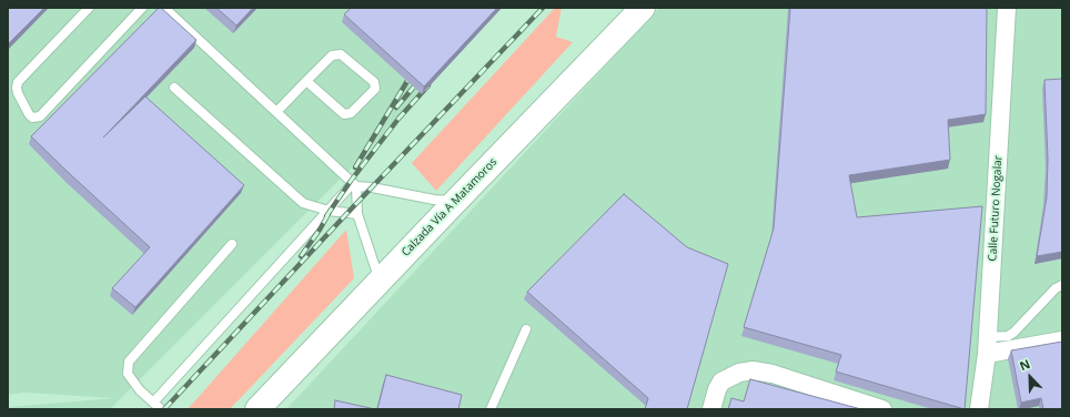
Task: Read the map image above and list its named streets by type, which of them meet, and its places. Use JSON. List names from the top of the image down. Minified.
{"streets":{"street":["Calzada Vía A Matamoros","Calle Futuro Nogalar"]},"north":"top left"}
